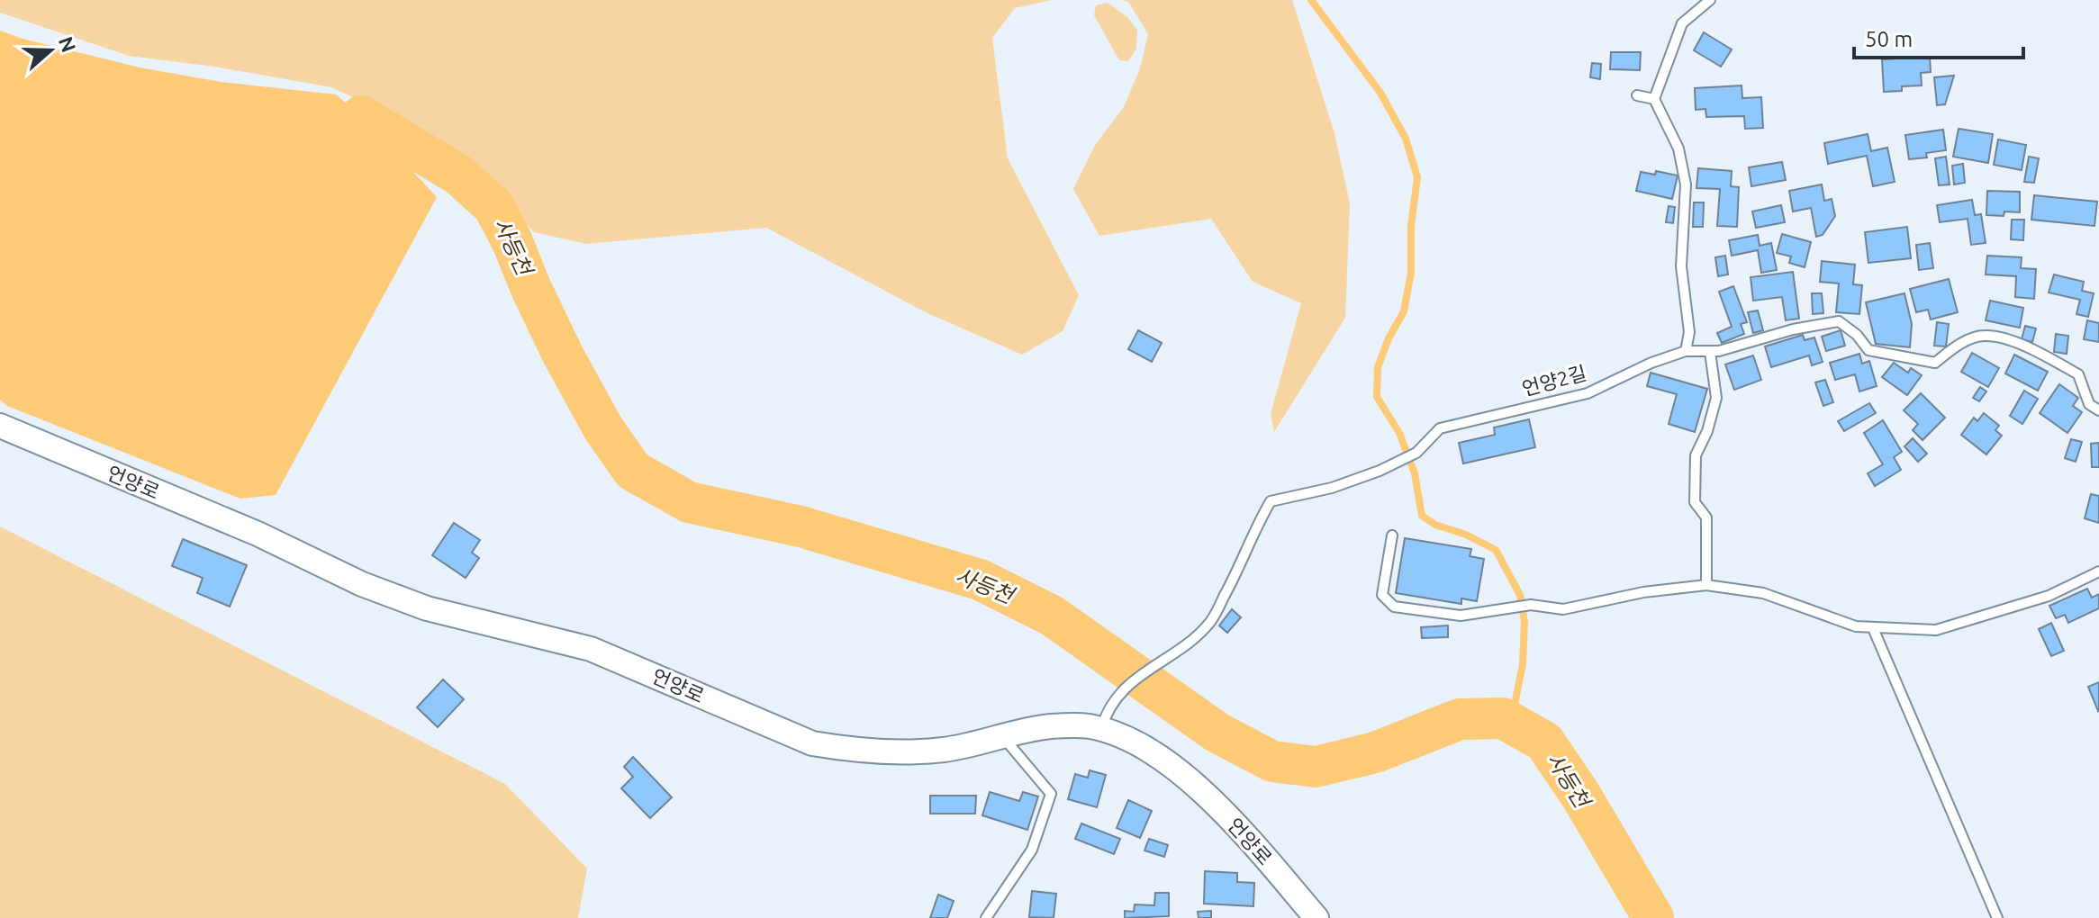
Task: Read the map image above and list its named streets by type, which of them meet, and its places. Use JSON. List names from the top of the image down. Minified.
{"streets":{"street":["언양로"],"lane":["언양2길"]},"crossings":[["언양2길","언양로"]],"water":["사등천"],"scale_bar":"50 m","north":"right"}
